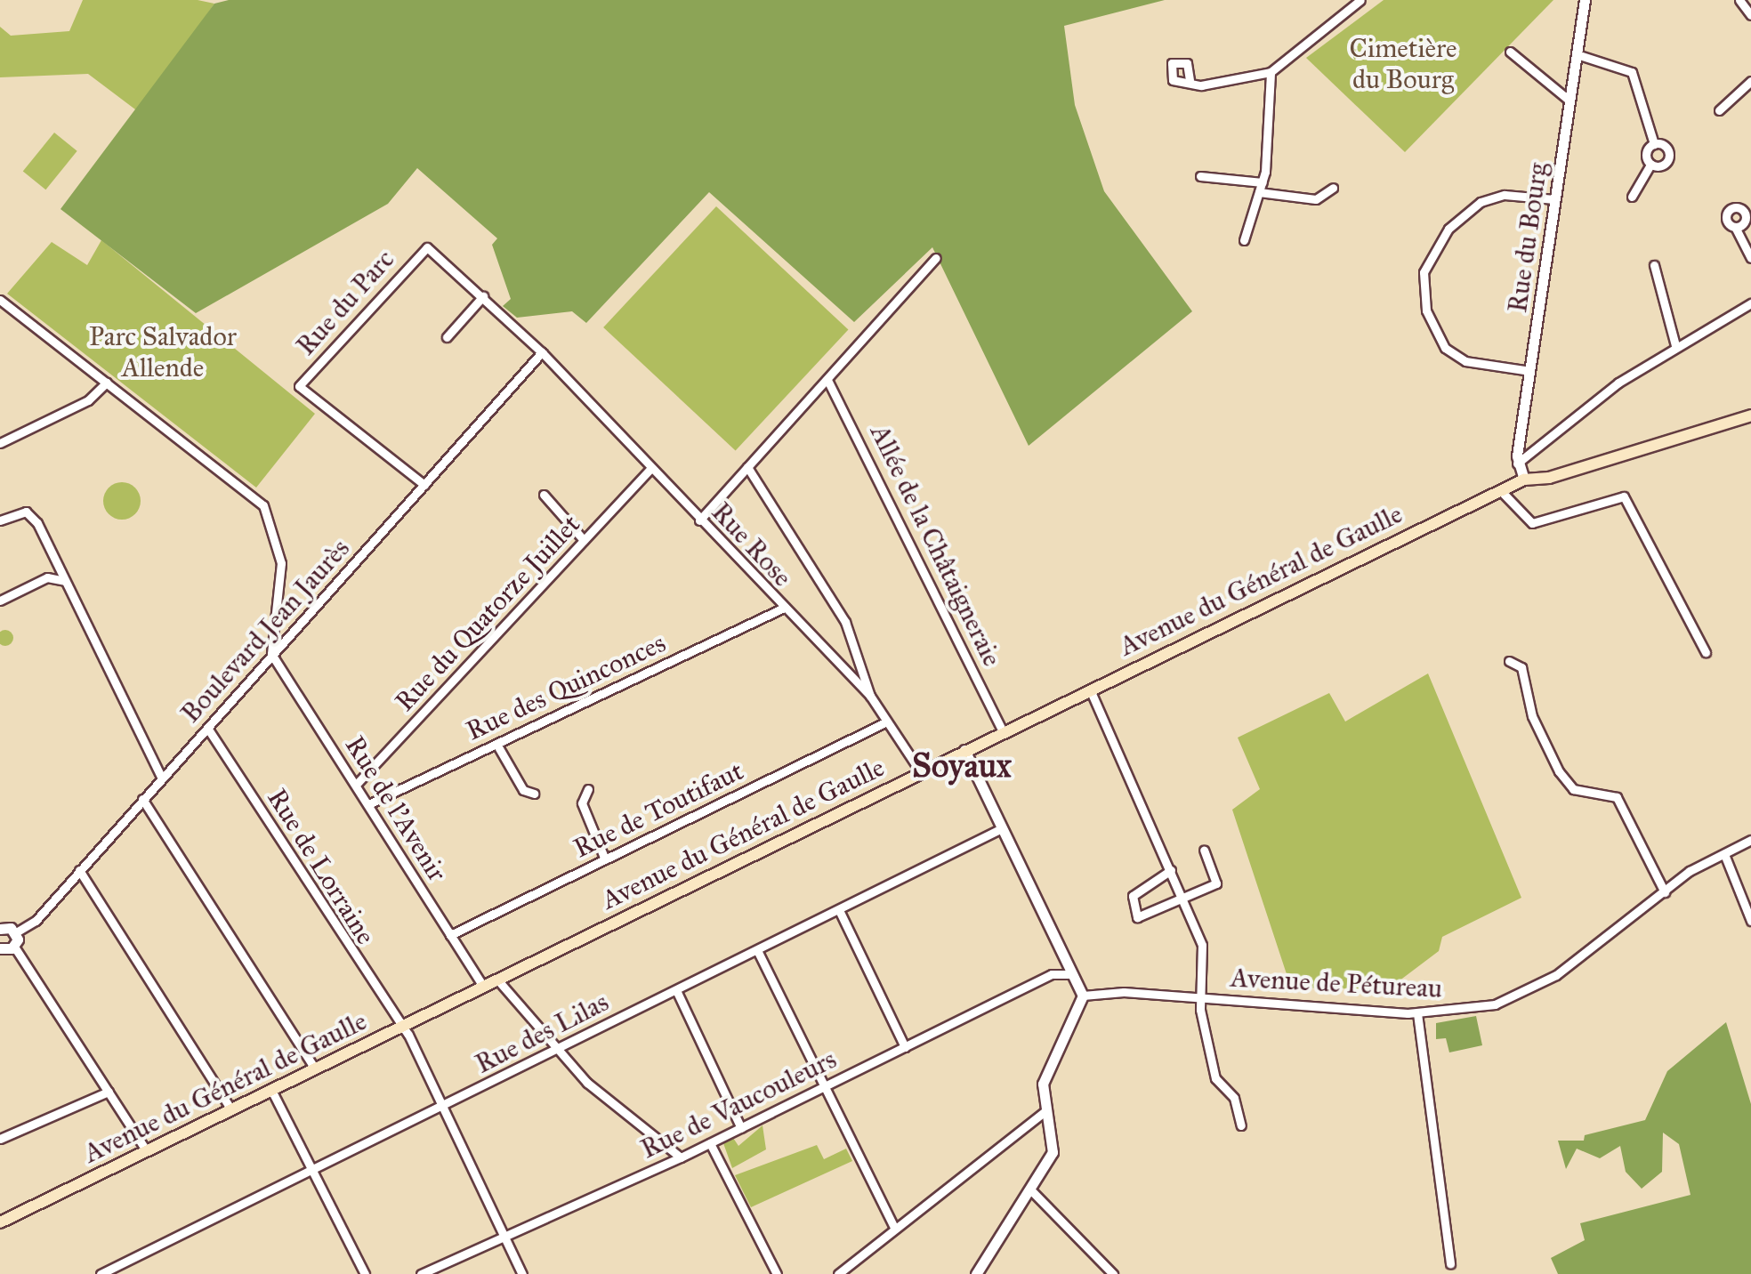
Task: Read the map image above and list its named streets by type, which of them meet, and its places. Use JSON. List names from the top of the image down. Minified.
{"streets":{"main road":["Avenue du Général de Gaulle"],"street":["Rue du Bourg","Rue du Parc","Rue Rose","Allée de la Châtaigneraie","Rue du Quatorze Juillet","Boulevard Jean Jaurès","Rue des Quinconces","Rue de l'Avenir","Rue de Toutifaut","Rue de Lorraine","Avenue de Pétureau","Rue des Lilas","Rue de Vaucouleurs"]},"crossings":[["Rue du Parc","Rue Rose"],["Rue du Parc","Boulevard Jean Jaurès"],["Rue Rose","Avenue du Général de Gaulle"],["Rue Rose","Rue du Quatorze Juillet"],["Rue Rose","Boulevard Jean Jaurès"],["Rue Rose","Rue des Quinconces"],["Rue Rose","Rue de Toutifaut"],["Allée de la Châtaigneraie","Avenue du Général de Gaulle"],["Avenue du Général de Gaulle","Rue de l'Avenir"],["Avenue du Général de Gaulle","Rue de Lorraine"],["Rue du Quatorze Juillet","Rue de l'Avenir"],["Boulevard Jean Jaurès","Rue de l'Avenir"],["Boulevard Jean Jaurès","Rue de Lorraine"],["Rue des Quinconces","Rue de l'Avenir"],["Rue de l'Avenir","Rue de Toutifaut"],["Rue de Lorraine","Rue des Lilas"],["Rue de Lorraine","Rue de Vaucouleurs"]],"districts":["Soyaux"],"parks":["Cimetière du Bourg","Parc Salvador Allende"]}
